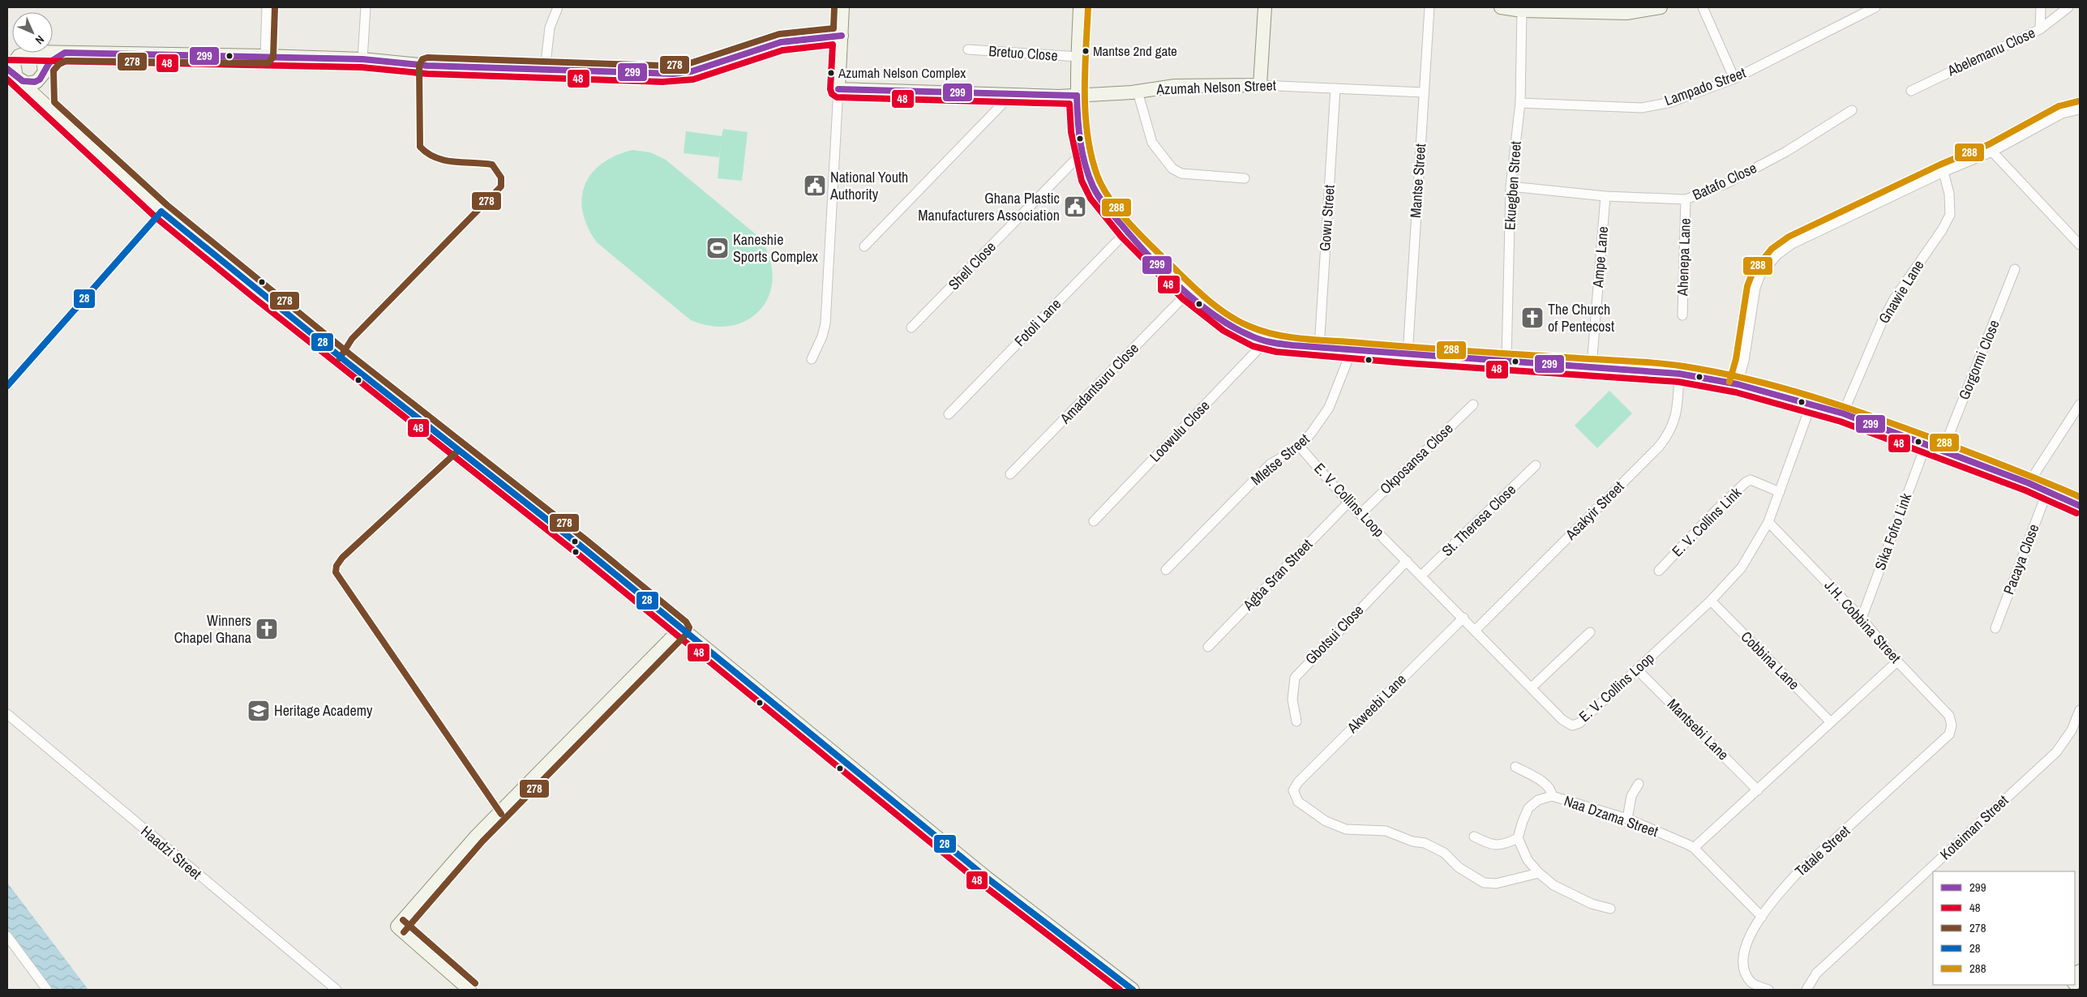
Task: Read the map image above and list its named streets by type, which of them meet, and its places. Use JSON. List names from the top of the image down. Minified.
{"streets":{"street":["Abelemanu Close","Bretuo Close","Lampado Street","Azumah Nelson Street","Mantse Street","Batafo Close","Ekuegben Street","Gowu Street","Ampe Lane","Ahenepa Lane","Shell Close","Gnawie Lane","Fotoli Lane","Gorgormi Close","Amadantsuru Close","Loowulu Close","Okposansa Close","Mletse Street","E. V. Collins Loop","Asakyir Street","St. Theresa Close","E. V. Collins Link","Sika Fofro Link","Pacaya Close","Agba Sran Street","J.H. Cobbina Street","Gbotsui Close","Cobbina Lane","Akweebi Lane","Mantsebi Lane","Naa Dzama Street","Koteiman Street","Tatale Street","Haadzi Street"]},"crossings":[["Lampado Street","Ekuegben Street"],["Azumah Nelson Street","Mantse Street"],["Azumah Nelson Street","Gowu Street"],["Batafo Close","Ekuegben Street"],["Batafo Close","Ampe Lane"],["Batafo Close","Ahenepa Lane"],["Okposansa Close","E. V. Collins Loop"],["Mletse Street","E. V. Collins Loop"],["E. V. Collins Loop","Asakyir Street"],["E. V. Collins Loop","St. Theresa Close"],["E. V. Collins Loop","E. V. Collins Link"],["E. V. Collins Loop","Agba Sran Street"],["E. V. Collins Loop","J.H. Cobbina Street"],["E. V. Collins Loop","Gbotsui Close"],["E. V. Collins Loop","Cobbina Lane"],["E. V. Collins Loop","Akweebi Lane"],["E. V. Collins Loop","Mantsebi Lane"],["Sika Fofro Link","J.H. Cobbina Street"],["J.H. Cobbina Street","Tatale Street"]],"places":{"other":["Mantse 2nd gate","Azumah Nelson Complex"],"public building":["National Youth Authority","Ghana Plastic Manufacturers Association"],"sports":["Kaneshie Sports Complex"],"church":["The Church of Pentecost","Winners Chapel Ghana"],"school or university":["Heritage Academy"]},"lines":["transit line 278","transit line 288","transit line 299","transit line 48","transit line 28"],"legend":["299","48","278","28","288"],"north":"bottom right"}
